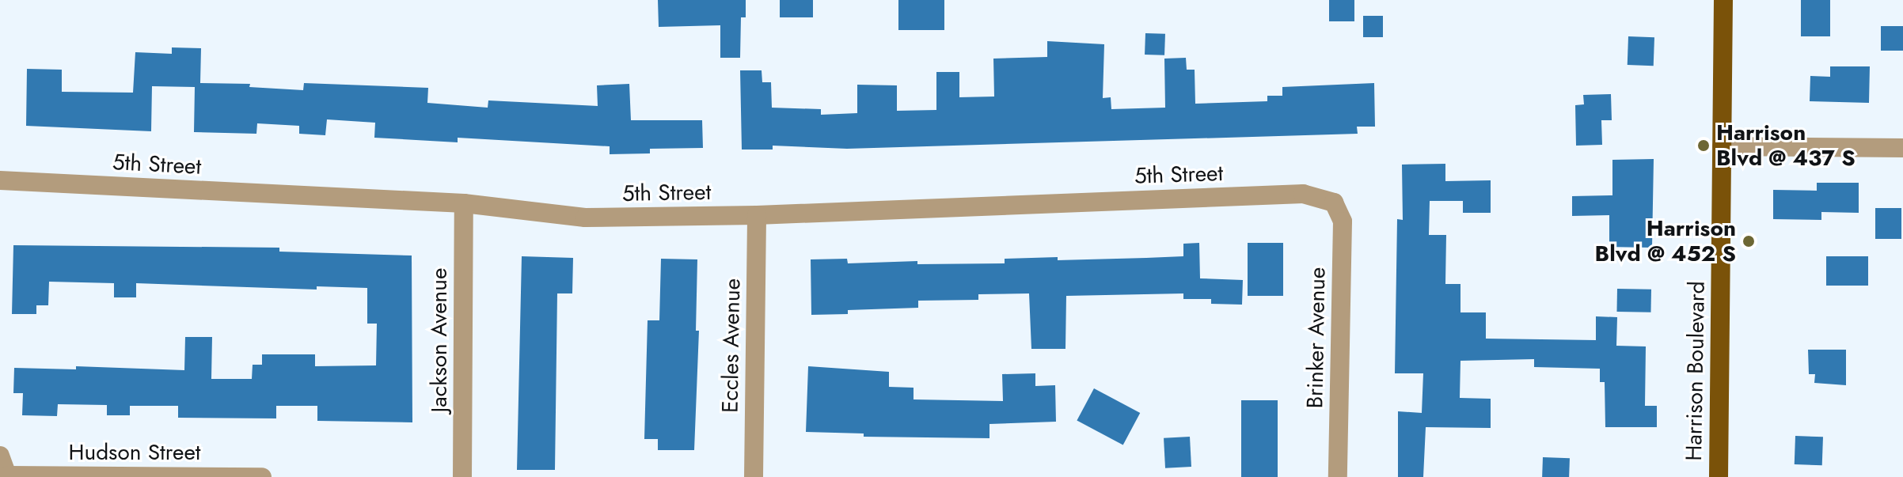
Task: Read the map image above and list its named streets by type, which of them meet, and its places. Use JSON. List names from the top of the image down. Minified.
{"streets":{"main road":["Harrison Boulevard"],"street":["5th Street","Brinker Avenue","Jackson Avenue","Eccles Avenue","Hudson Street"]},"crossings":[["5th Street","Brinker Avenue"],["5th Street","Jackson Avenue"],["5th Street","Eccles Avenue"]],"places":["Harrison Blvd @ 437 S","Harrison Blvd @ 452 S"]}
